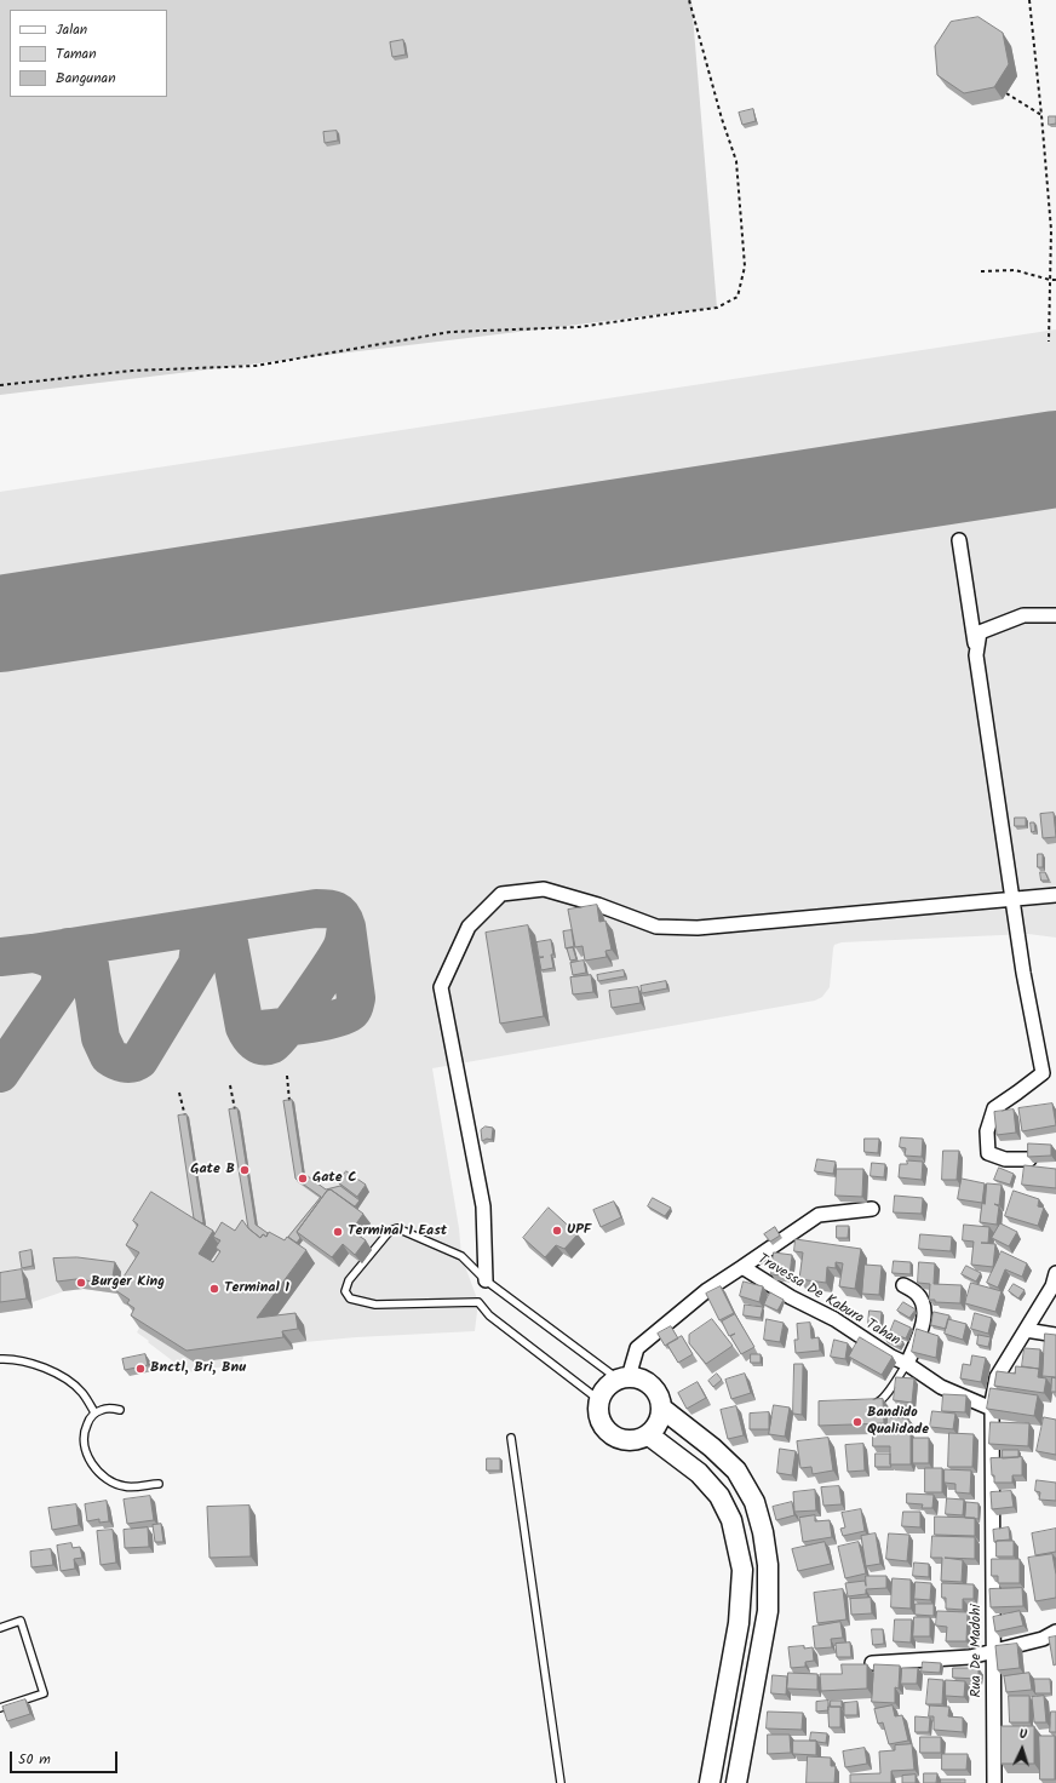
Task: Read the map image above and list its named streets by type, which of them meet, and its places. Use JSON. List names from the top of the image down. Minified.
{"streets":{"street":["Travessa De Kabura Tahan","Rua De Madohi"]},"crossings":[["Travessa De Kabura Tahan","Rua De Madohi"]],"places":["Gate B","Gate C","UPF","Terminal 1 East","Burger King","Terminal 1","Bnctl, Bri, Bnu","Bandido Qualidade"],"legend":["Jalan","Taman","Bangunan"],"scale_bar":"50 m","north":"top"}
